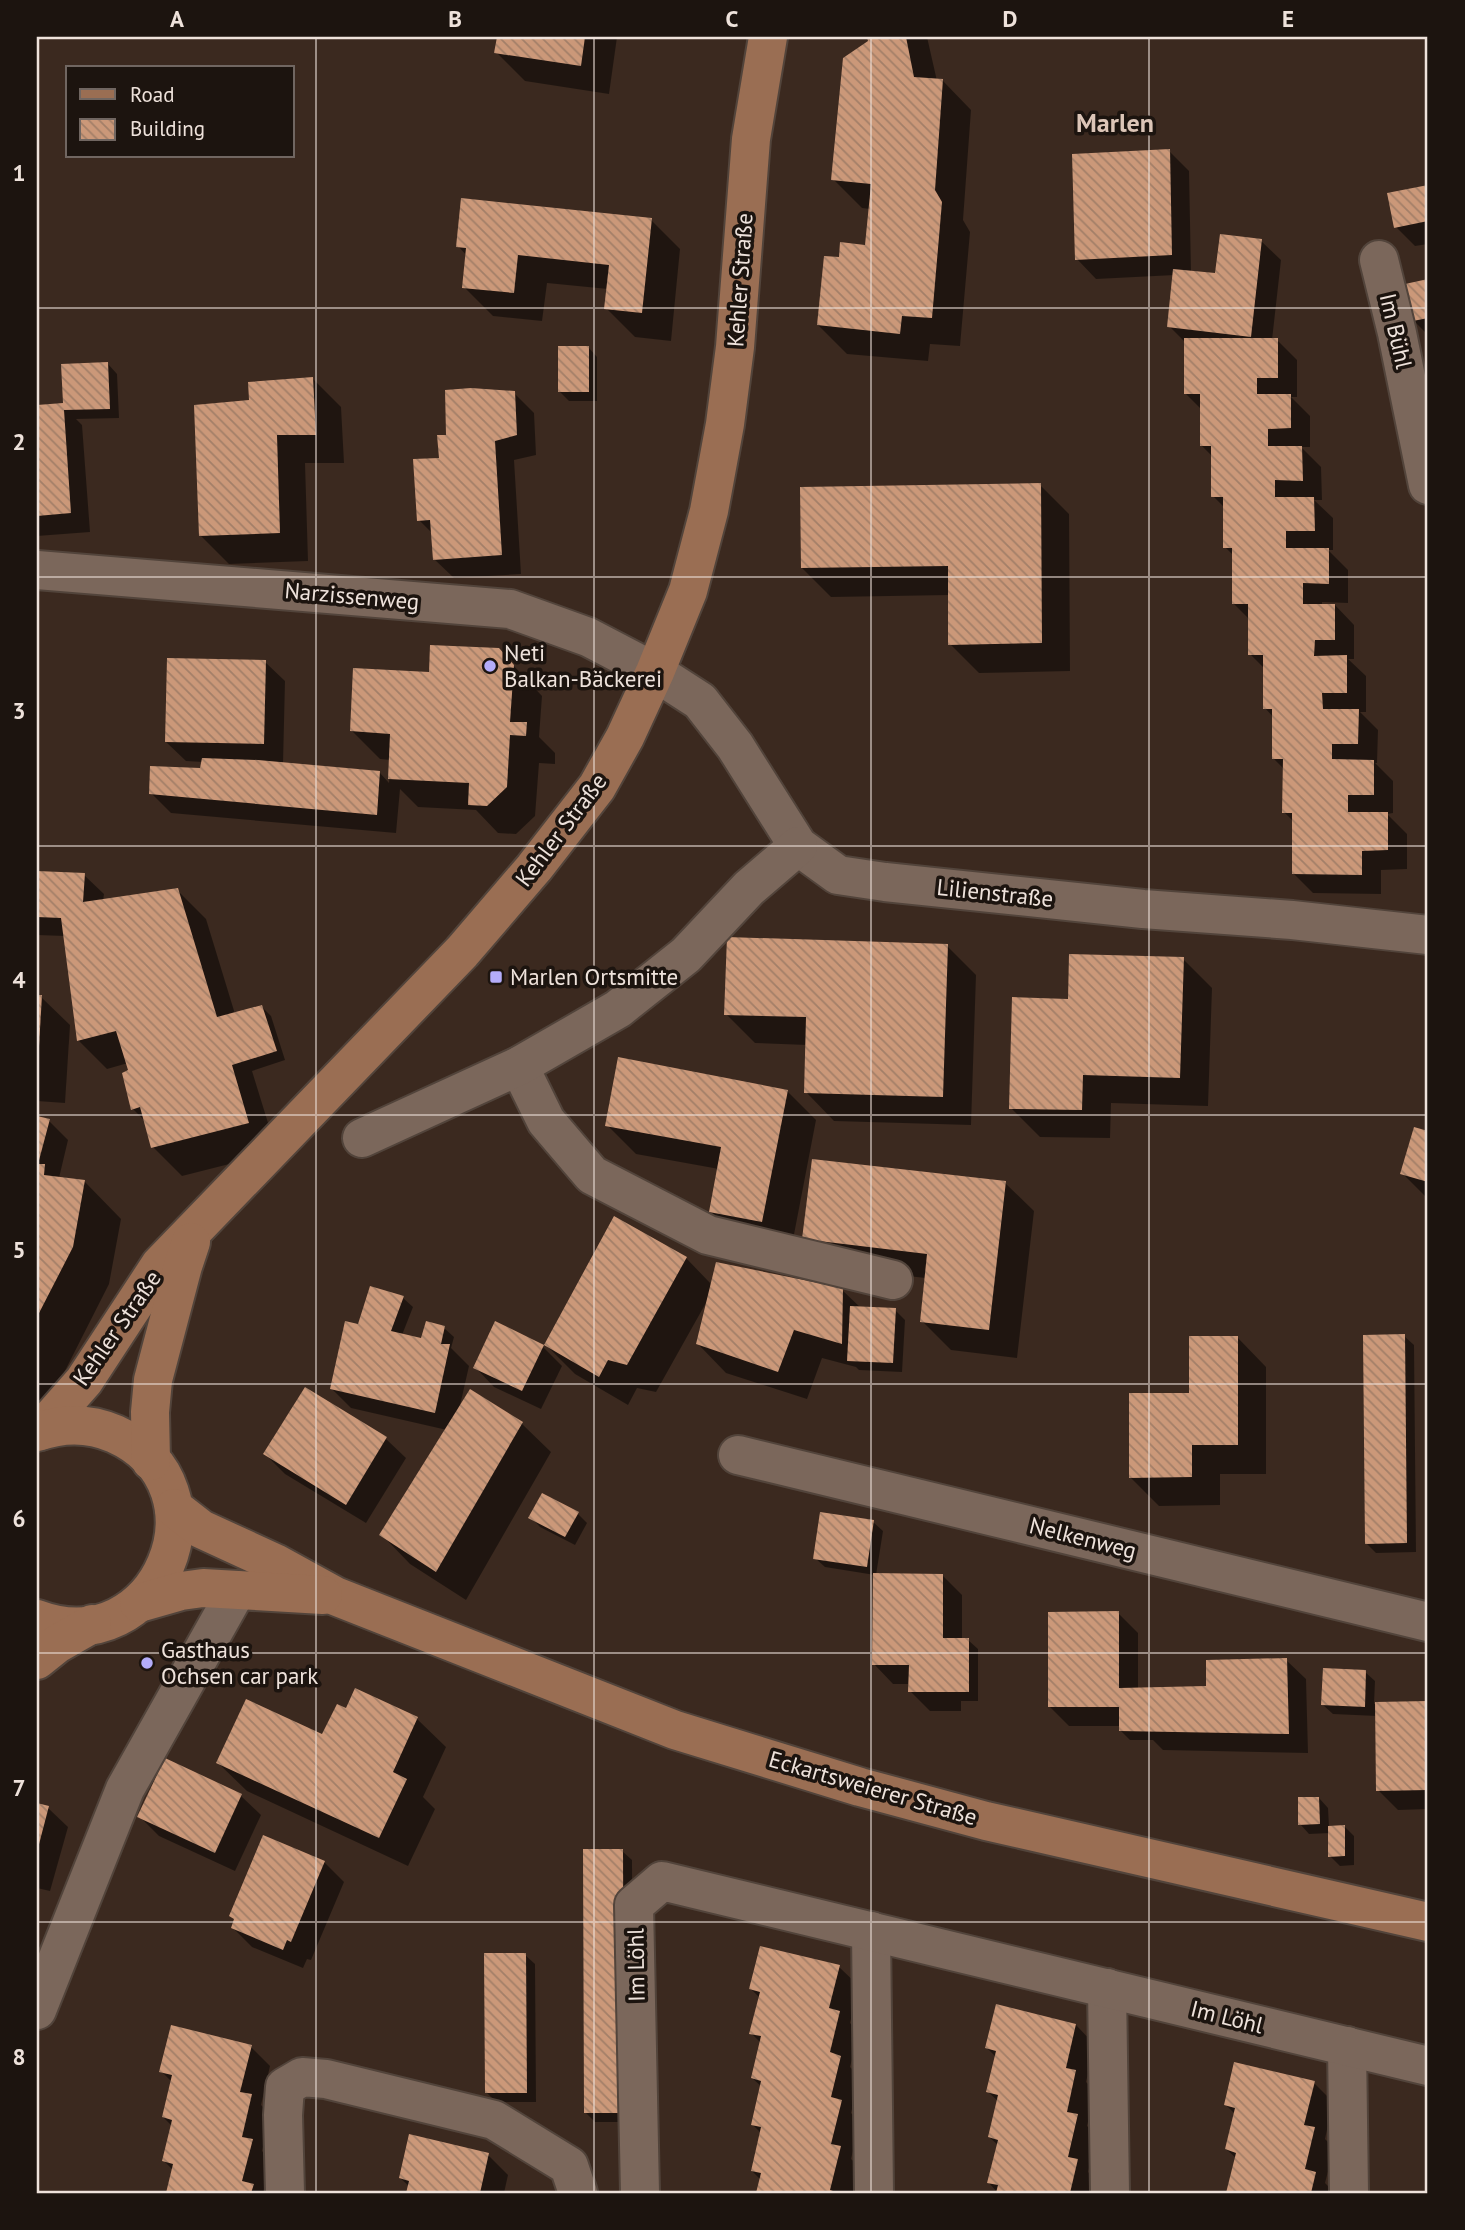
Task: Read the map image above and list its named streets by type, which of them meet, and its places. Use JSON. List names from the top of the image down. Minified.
{"streets":{"main road":["Kehler Straße","Eckartsweierer Straße"],"street":["Im Bühl","Narzissenweg","Lilienstraße","Nelkenweg","Im Löhl"]},"crossings":[["Kehler Straße","Narzissenweg"],["Kehler Straße","Lilienstraße"],["Kehler Straße","Eckartsweierer Straße"],["Narzissenweg","Lilienstraße"]],"districts":["Marlen"],"places":{"other":["Neti Balkan-Bäckerei","Gasthaus Ochsen car park"],"transit":["Marlen Ortsmitte"]},"legend":["Road","Building"],"grid":{"columns":["A","B","C","D","E"],"rows":["1","2","3","4","5","6","7","8"]}}
